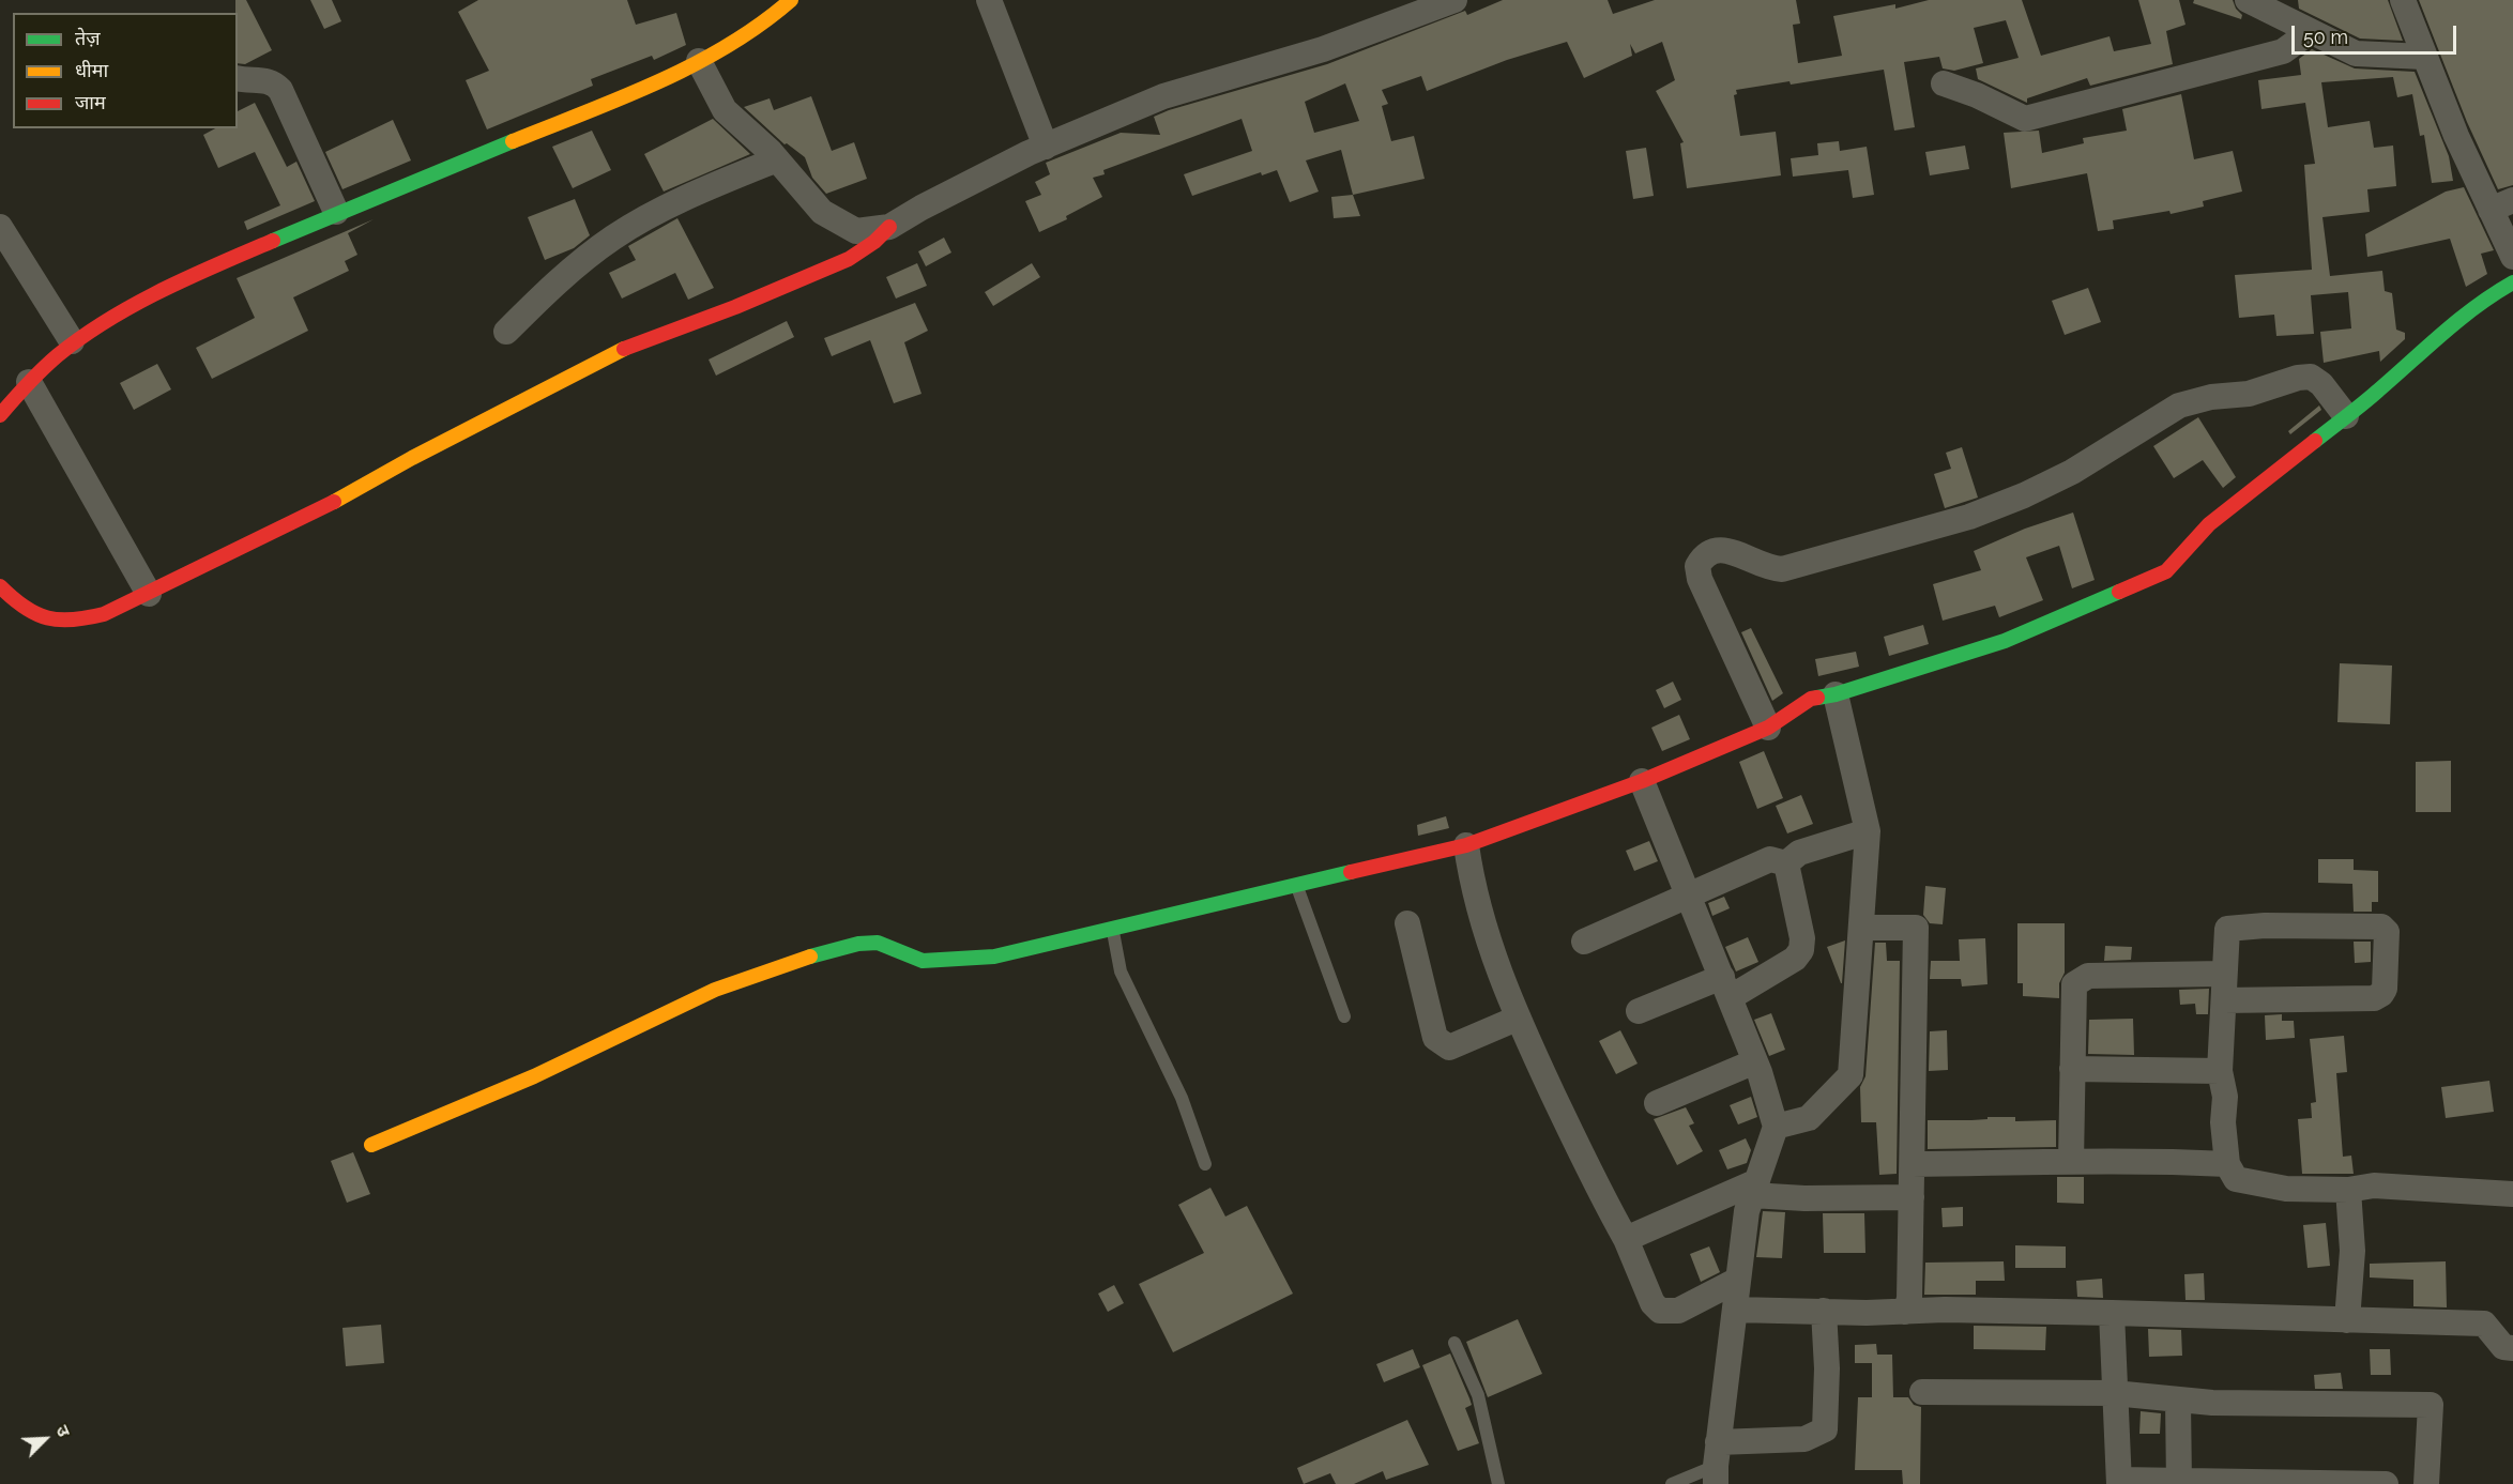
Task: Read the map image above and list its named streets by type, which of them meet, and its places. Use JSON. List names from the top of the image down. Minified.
{"legend":["तेज़","धीमा","जाम"],"scale_bar":"50 m","north":"top right"}
